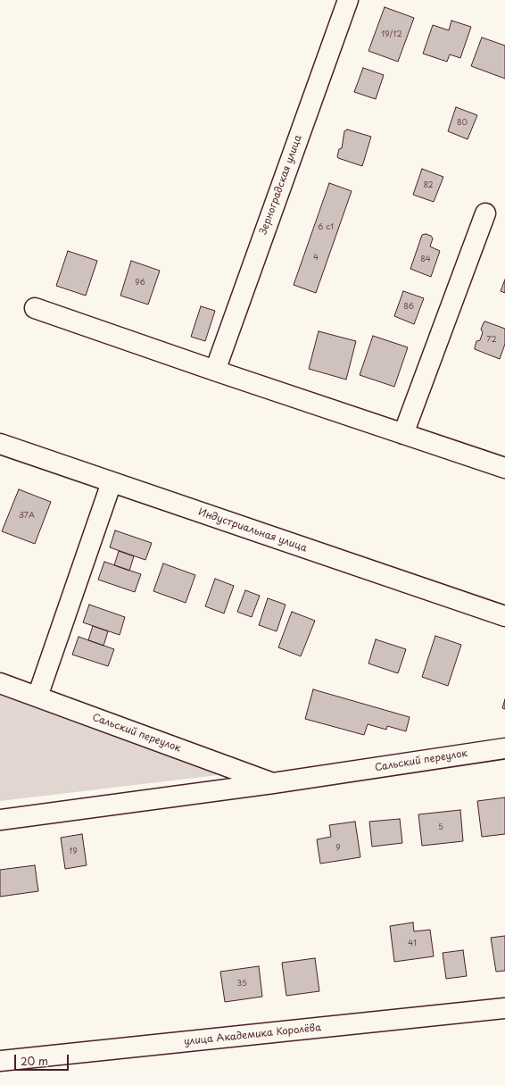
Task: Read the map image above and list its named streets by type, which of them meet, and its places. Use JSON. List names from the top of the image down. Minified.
{"streets":{"street":["Зерноградская улица","Индустриальная улица","Сальский переулок","улица Академика Королёва"]},"house_numbers":["19/12","80","82","6 с1","4","84","96","86","72","З7А","5","9","19","41","35"],"scale_bar":"20 m"}
